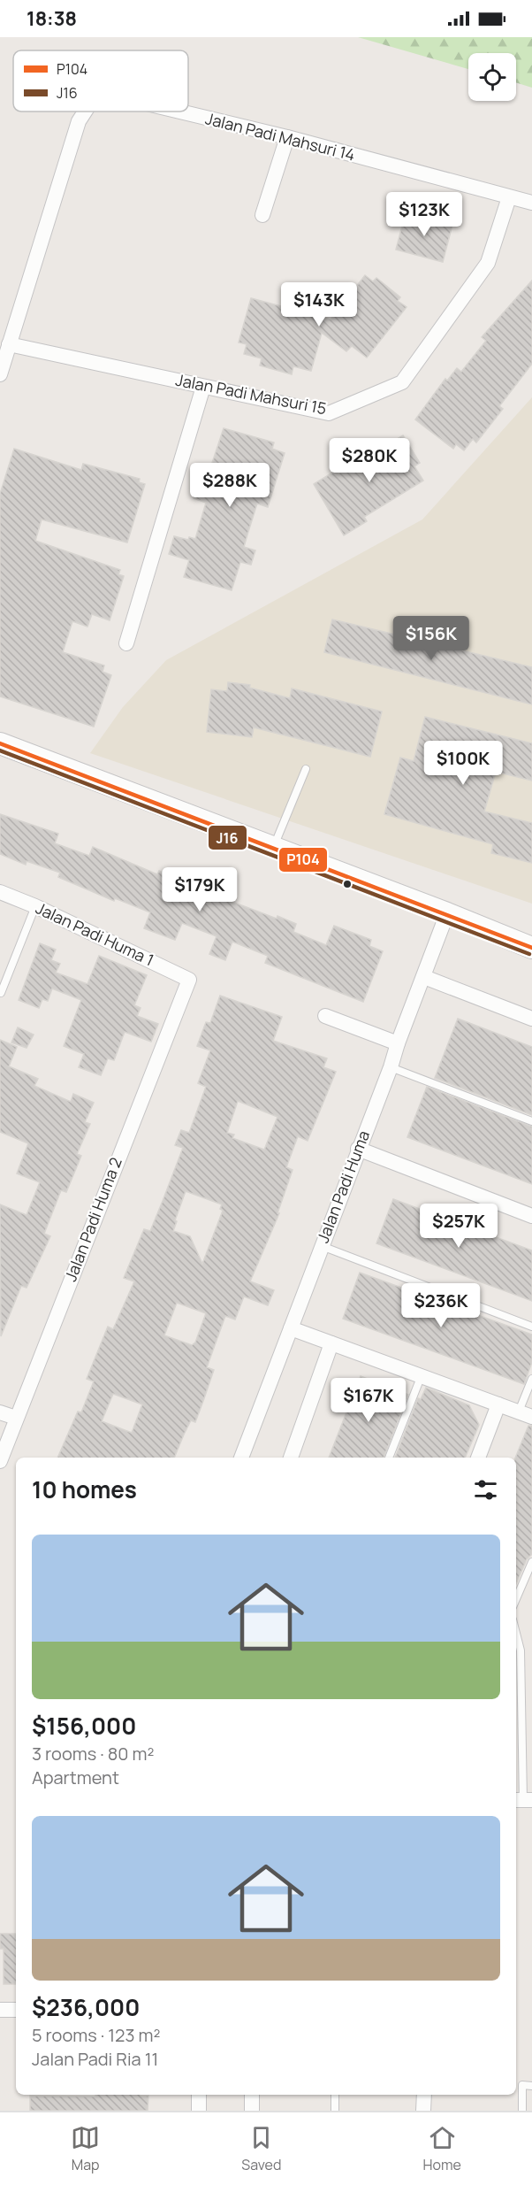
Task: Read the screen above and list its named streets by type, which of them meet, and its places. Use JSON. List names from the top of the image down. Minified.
{"streets":{"street":["Jalan Padi Mahsuri 14","Jalan Padi Mahsuri 15","Jalan Padi Huma 1","Jalan Padi Huma","Jalan Padi Huma 2"]},"crossings":[["Jalan Padi Mahsuri 14","Jalan Padi Mahsuri 15"],["Jalan Padi Huma 1","Jalan Padi Huma 2"]],"lines":["transit line P104","transit line J16"],"legend":["P104","J16"],"page":{"status":"18:38","price":["$123K","$143K","$280K","$288K","$156K","$100K","$179K","$257K","$236K","$167K"],"heading":"10 homes","list":[{"name":"$156,000","note":"3 rooms · 80 m² · Apartment"},{"name":"$236,000","note":"5 rooms · 123 m² · Jalan Padi Ria 11"}],"tabs":["Map","Saved","Home"]}}
